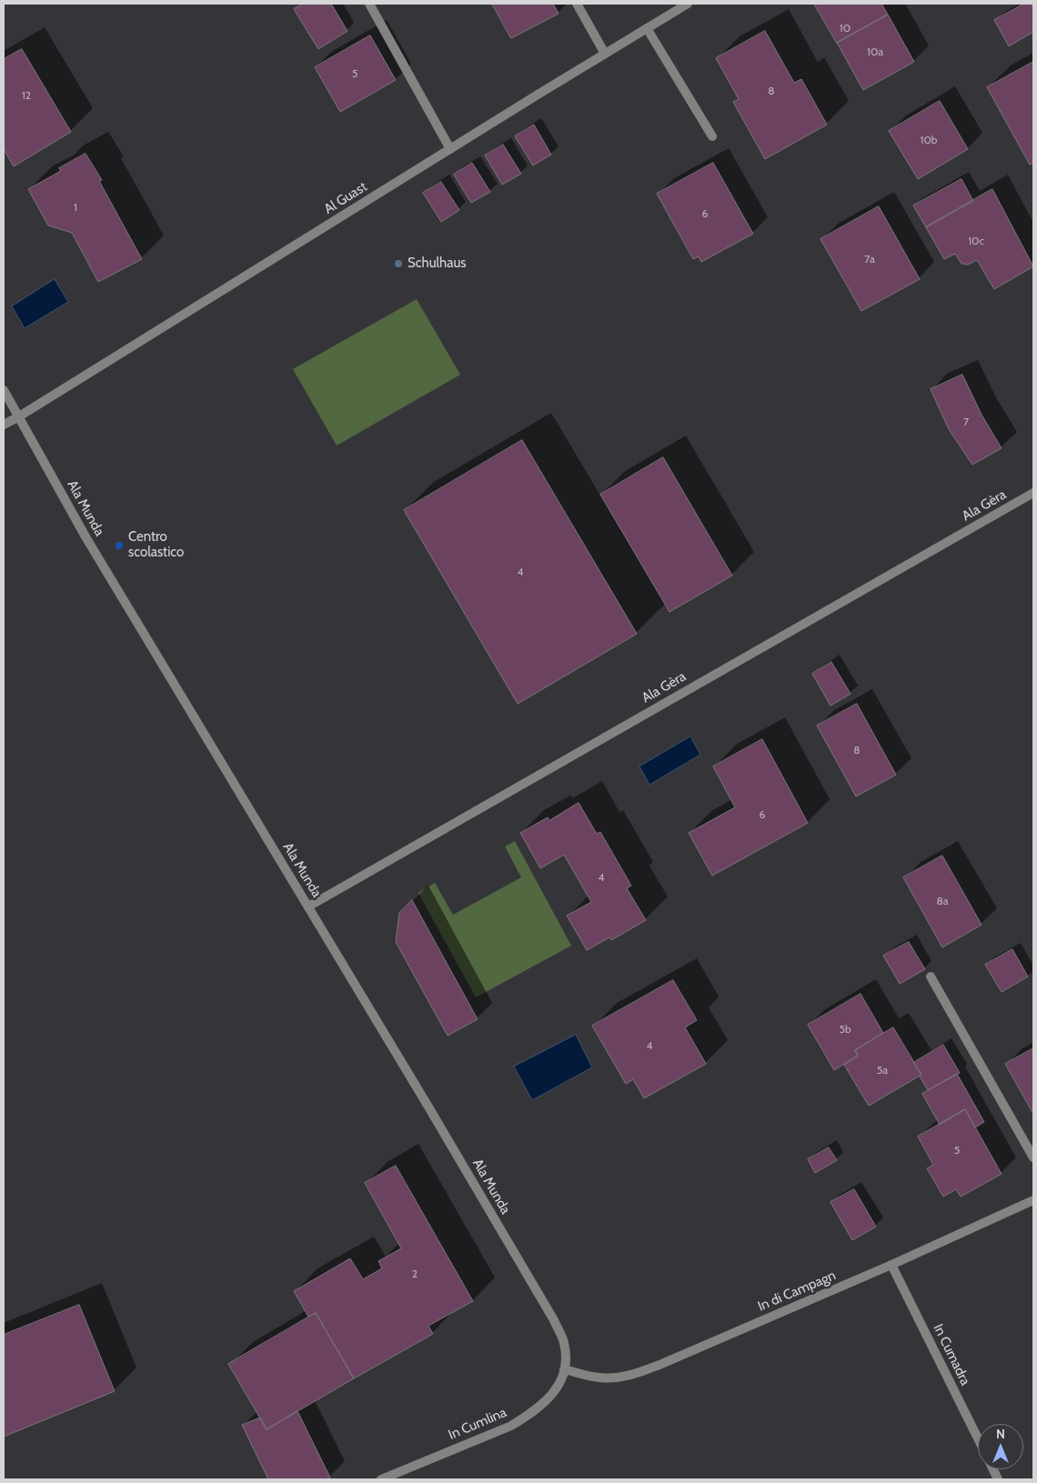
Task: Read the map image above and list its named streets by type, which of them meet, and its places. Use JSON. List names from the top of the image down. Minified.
{"streets":{"street":["Al Guast","Ala Gèra","Ala Munda","In di Campagn","In Cumadra","In Cumlina"]},"crossings":[["Al Guast","Ala Munda"],["Ala Gèra","Ala Munda"],["Ala Munda","In di Campagn"],["Ala Munda","In Cumlina"],["In di Campagn","In Cumadra"],["In di Campagn","In Cumlina"]],"places":["Schulhaus","Centro scolastico"],"house_numbers":["10","10a","5","8","12","10b","1","6","10c","7a","7","4","8","6","4","8a","5b","4","5a","5","2"],"north":"top"}
